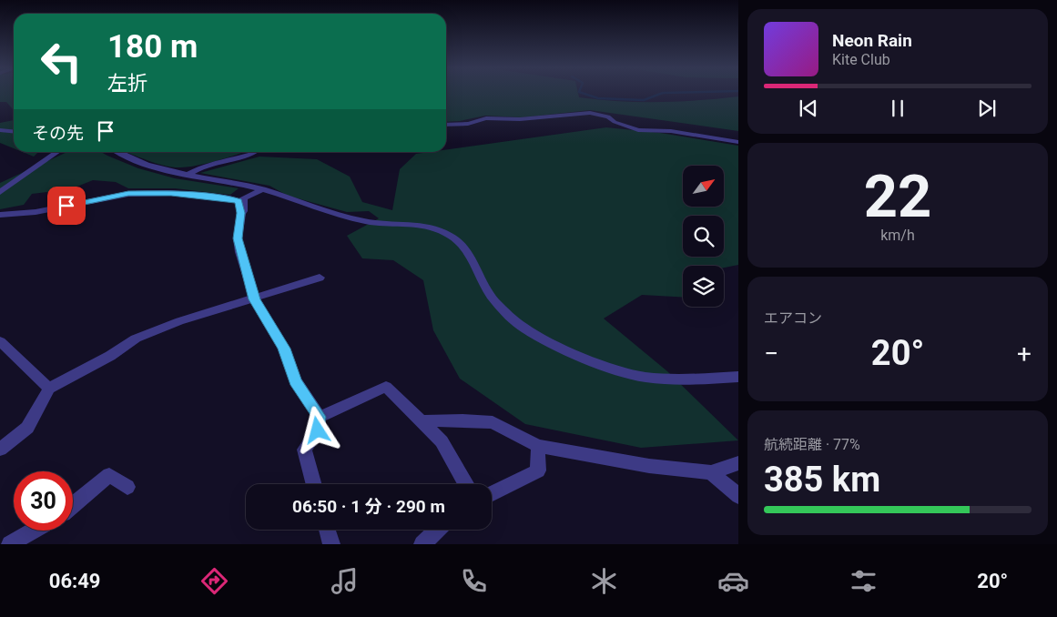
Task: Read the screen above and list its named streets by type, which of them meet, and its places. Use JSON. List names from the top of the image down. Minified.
{"north":"top right","page":{"turn":["180 m","左折"],"song":["Neon Rain","Kite Club"],"then":"その先","tile":[["22","km/h"],"エアコン",["航続距離 · 77%","385 km"]],"heat":["−","20°","+"],"limit":"30","trip":"06:50 · 1 分 · 290 m","tabs":["06:49","20°"]}}
